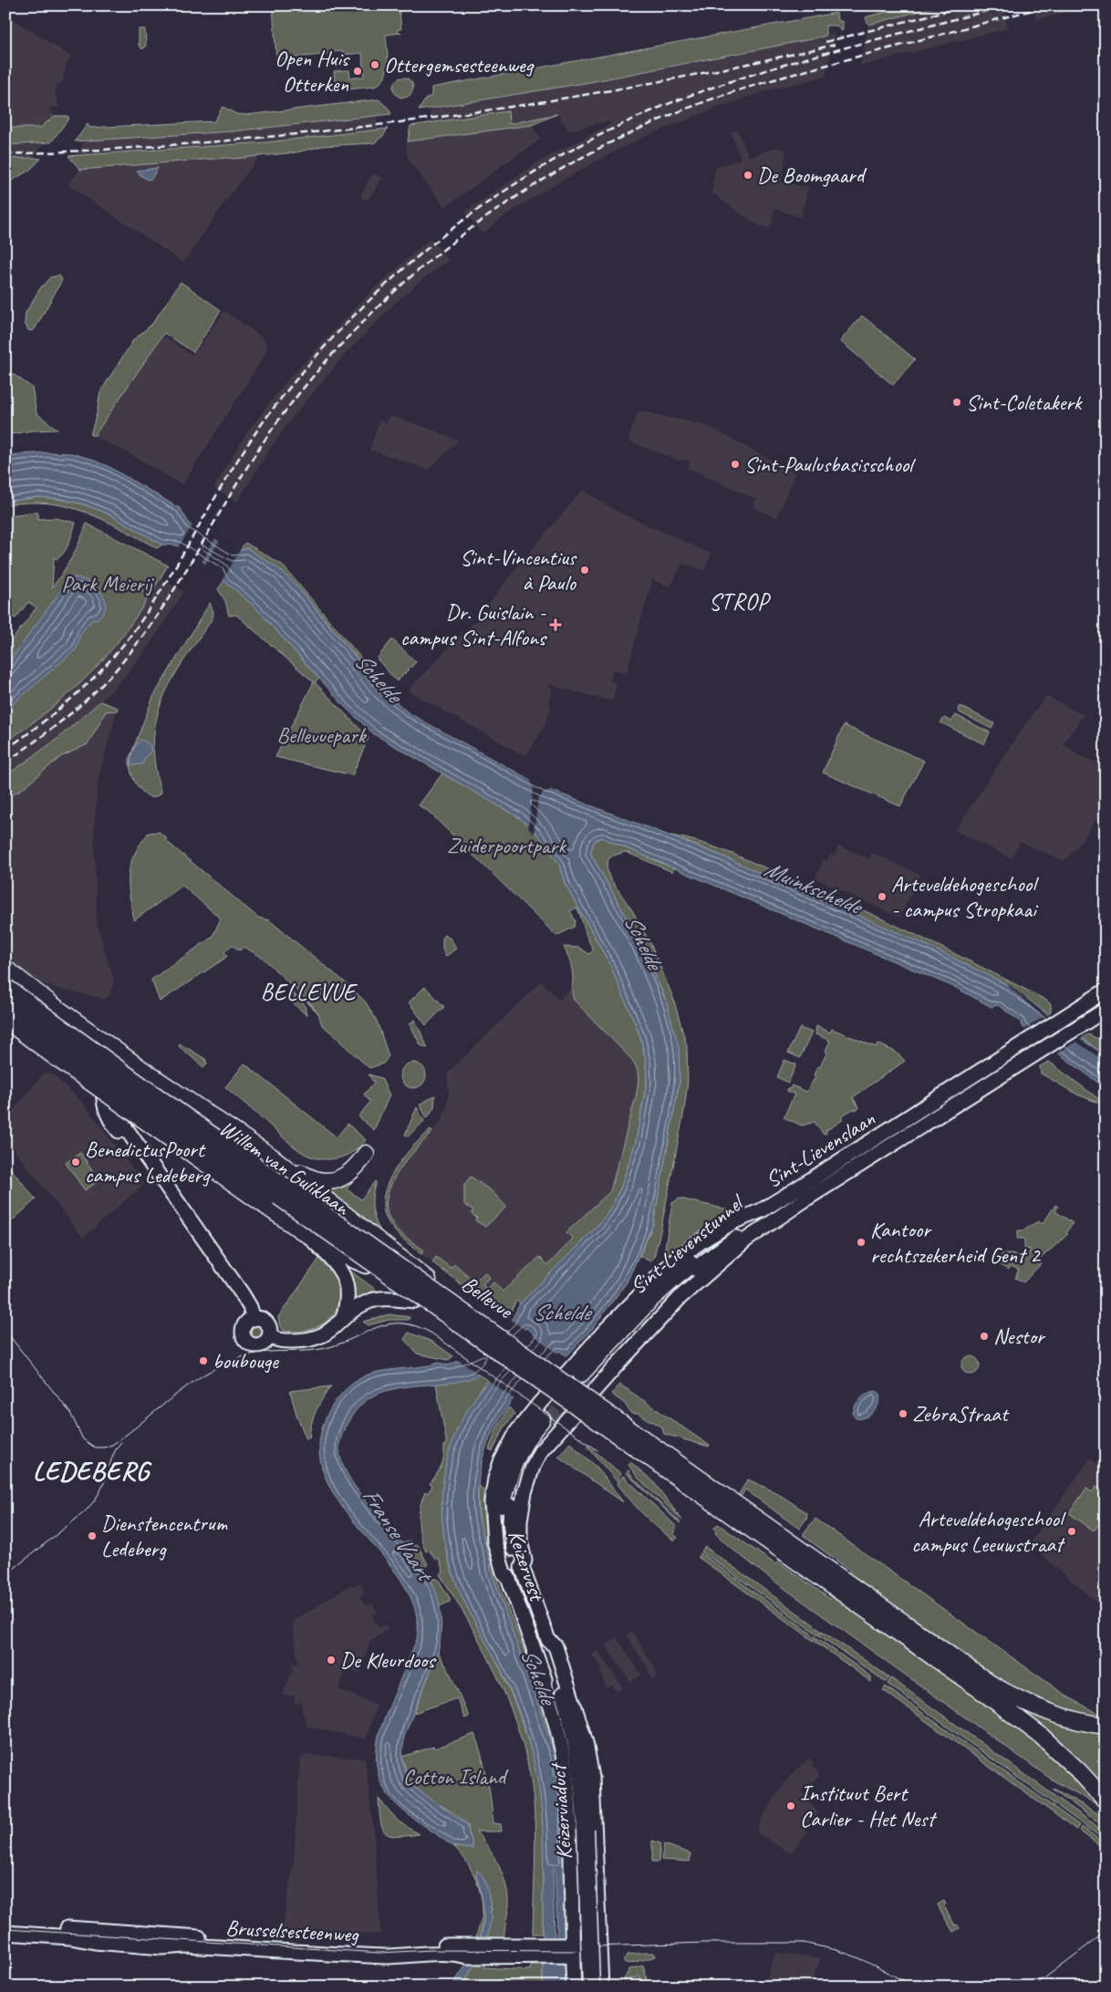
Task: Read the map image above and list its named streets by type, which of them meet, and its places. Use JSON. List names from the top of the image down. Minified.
{"streets":{"highway":["Sint-Lievenstunnel","Keizerviaduct"],"main road":["Sint-Lievenslaan","Willem van Guliklaan","Bellevue","Keizervest","Brusselsesteenweg"]},"crossings":[["Sint-Lievenslaan","Sint-Lievenstunnel"],["Sint-Lievenslaan","Bellevue"],["Sint-Lievenslaan","Keizervest"],["Willem van Guliklaan","Bellevue"],["Bellevue","Keizervest"],["Keizervest","Keizerviaduct"]],"districts":["STROP","BELLEVUE","LEDEBERG"],"water":["Schelde","Muinkschelde","Franse Vaart"],"parks":["Park Meierij","Bellevuepark","Zuiderpoortpark","Cotton Island"],"places":{"other":["Ottergemsesteenweg","Open Huis Otterken","De Boomgaard","Sint-Coletakerk","Sint-Paulusbasisschool","Sint-Vincentius à Paulo","Arteveldehogeschool - campus Stropkaai","BenedictusPoort campus Ledeberg","Kantoor rechtszekerheid Gent 2","Nestor","boubouge","ZebraStraat","Arteveldehogeschool campus Leeuwstraat","Dienstencentrum Ledeberg","De Kleurdoos","Instituut Bert Carlier - Het Nest"],"health":["Dr. Guislain - campus Sint-Alfons"]}}
